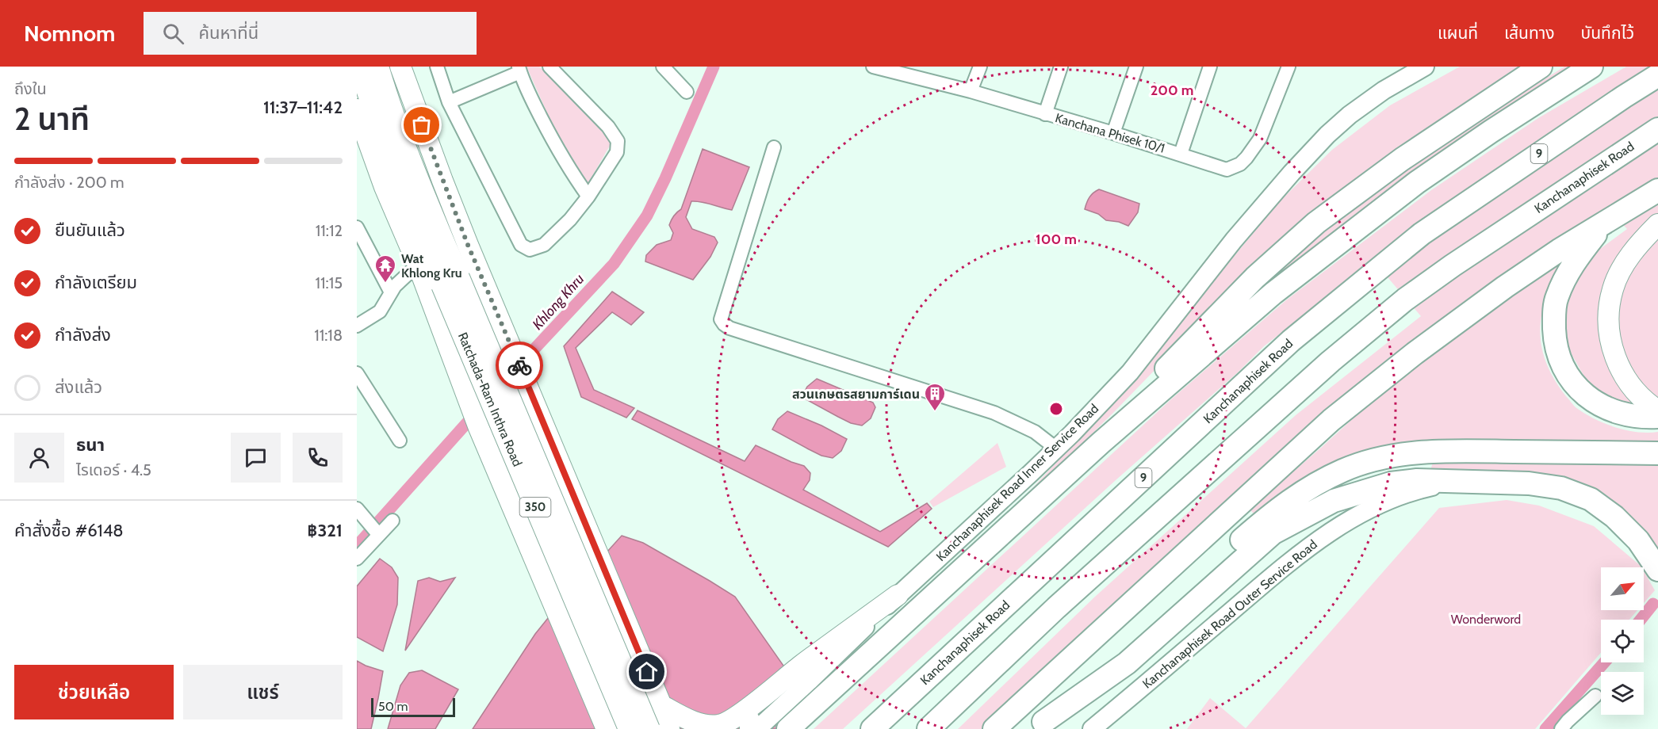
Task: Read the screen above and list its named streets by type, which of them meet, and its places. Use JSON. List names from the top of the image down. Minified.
{"streets":{"highway":["9","Kanchanaphisek Road"],"main road":["Ratchada-Ram Inthra Road","Kanchanaphisek Road Inner Service Road","350","Kanchanaphisek Road Outer Service Road"],"street":["Kanchana Phisek 10/1"]},"water":["Khlong Khru"],"parks":["Wonderword"],"places":{"temple":["Wat Khlong Kru"],"building":["สวนเกษตรสยามการ์เดน"]},"scale_bar":"50 m","north":"top right","page":{"header":"Nomnom","search":"ค้นหาที่นี่","nav":["แผนที่","เส้นทาง","บันทึกไว้"],"heading":["2 นาที","ถึงใน","11:37–11:42"],"panel":["ธนา","ไรเดอร์ · 4.5","คำสั่งซื้อ #6148","฿321"],"bar":"กำลังส่ง · 200 m","list":[["ยืนยันแล้ว","11:12"],["กำลังเตรียม","11:15"],["กำลังส่ง","11:18"],"ส่งแล้ว"],"buttons":["ช่วยเหลือ","แชร์"],"scale":"50 m"},"rings":["200 m","100 m"]}
